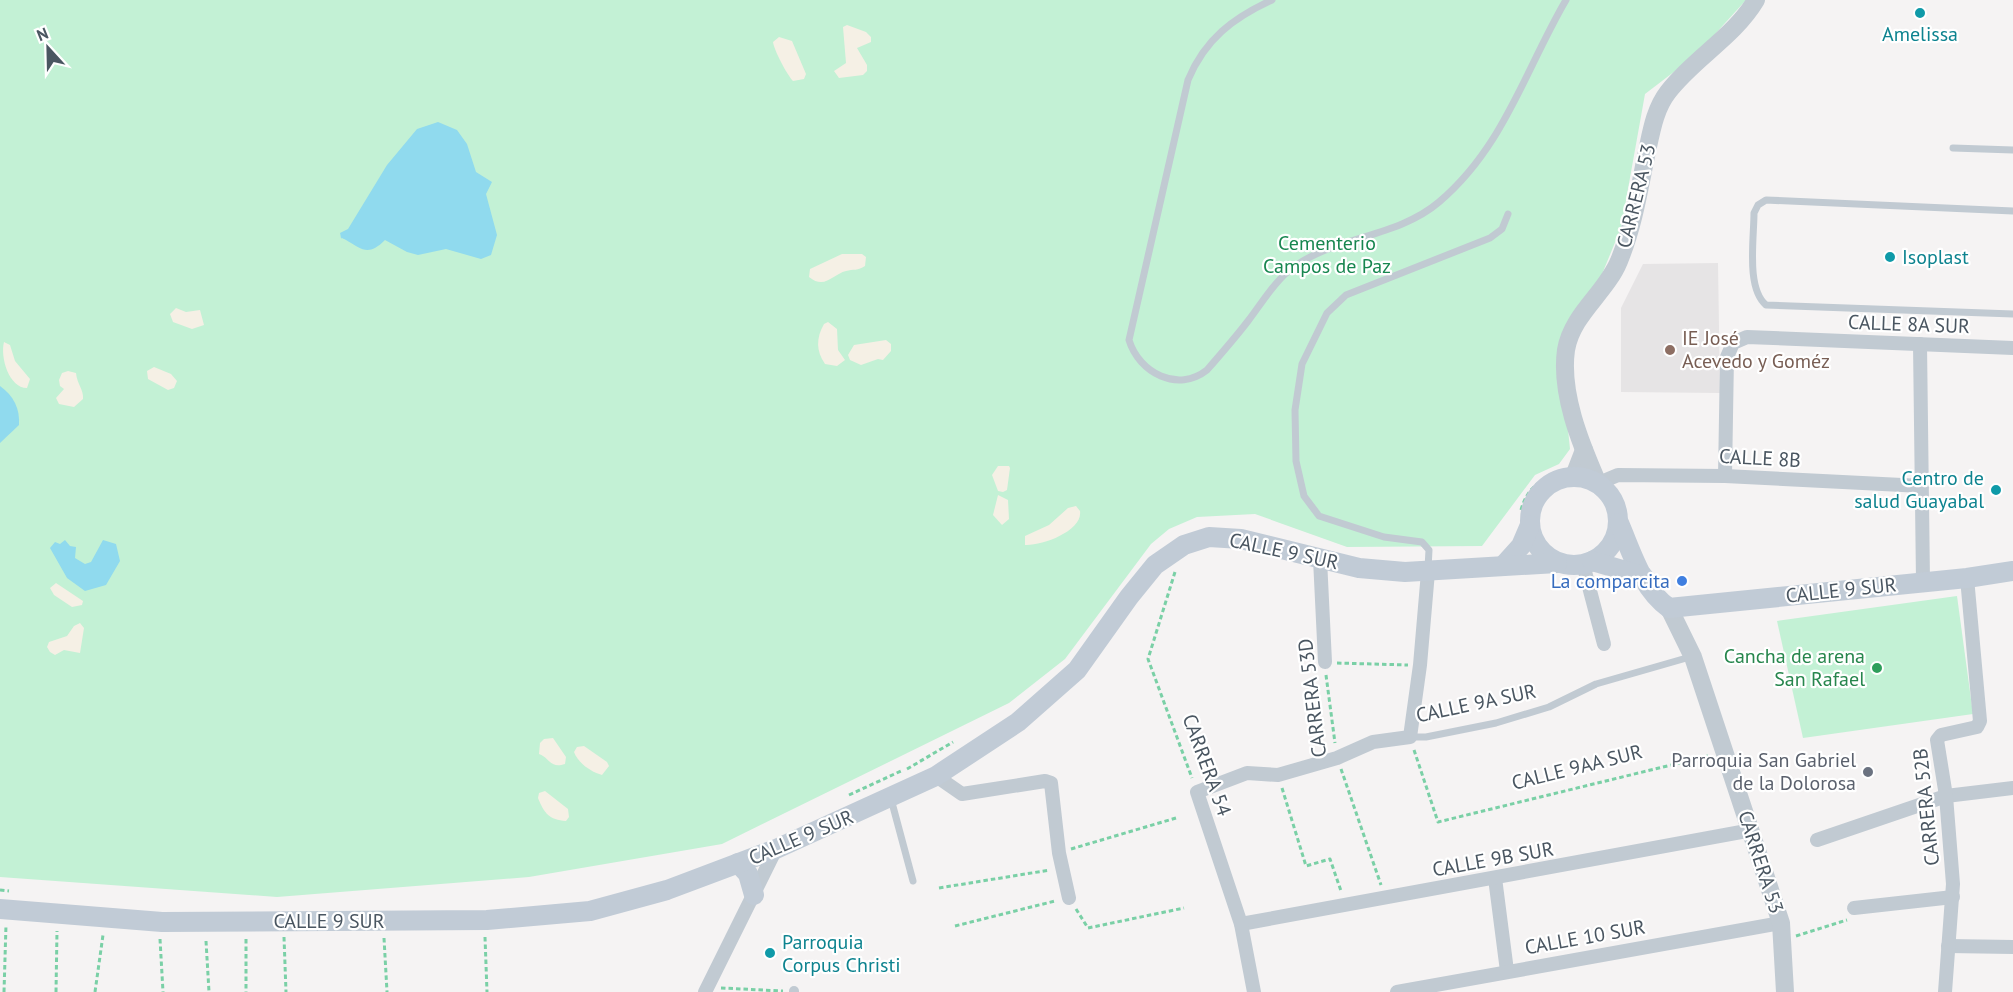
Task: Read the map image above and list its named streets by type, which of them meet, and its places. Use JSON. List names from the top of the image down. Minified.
{"streets":{"main road":["CARRERA 53","CALLE 9 SUR"],"street":["CALLE 8A SUR","CALLE 8B","CARRERA 53D","CALLE 9A SUR","CARRERA 54","CARRERA 52B","CALLE 9B SUR","CALLE 10 SUR"],"path":["CALLE 9AA SUR"]},"crossings":[["CARRERA 53","CALLE 8B"],["CARRERA 53","CALLE 9 SUR"],["CARRERA 53","CALLE 9A SUR"],["CARRERA 53","CALLE 9AA SUR"],["CARRERA 53","CALLE 9B SUR"],["CARRERA 53","CALLE 10 SUR"],["CALLE 8A SUR","CALLE 8B"],["CALLE 8B","CALLE 9 SUR"],["CALLE 9 SUR","CARRERA 53D"],["CALLE 9 SUR","CARRERA 52B"],["CARRERA 53D","CALLE 9A SUR"],["CARRERA 53D","CALLE 9B SUR"],["CALLE 9A SUR","CARRERA 54"],["CALLE 9A SUR","CALLE 9AA SUR"],["CARRERA 54","CALLE 9B SUR"]],"parks":["Cementerio Campos de Paz"],"places":["Amelissa","Isoplast","IE José Acevedo y Goméz","Centro de salud Guayabal","La comparcita","Cancha de arena San Rafael","Parroquia San Gabriel de la Dolorosa","Parroquia Corpus Christi"],"north":"top"}
